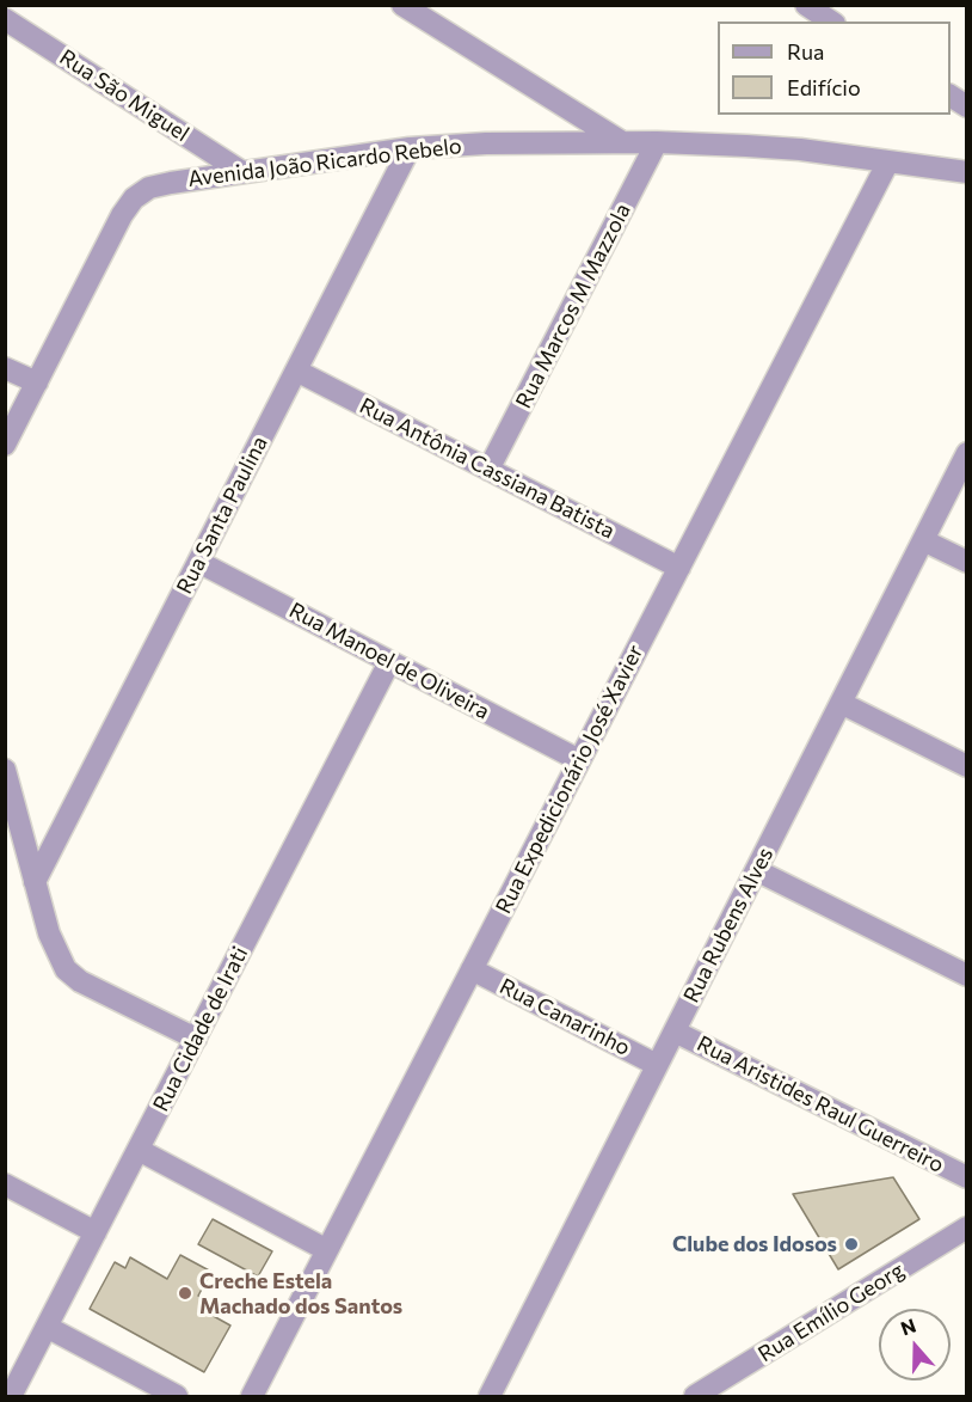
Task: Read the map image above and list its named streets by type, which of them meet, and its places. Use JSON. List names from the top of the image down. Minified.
{"streets":{"street":["Rua São Miguel","Avenida João Ricardo Rebelo","Rua Marcos M Mazzola","Rua Antônia Cassiana Batista","Rua Santa Paulina","Rua Manoel de Oliveira","Rua Expedicionário José Xavier","Rua Rubens Alves","Rua Canarinho","Rua Cidade de Irati","Rua Aristides Raul Guerreiro","Rua Emílio Georg"]},"crossings":[["Rua São Miguel","Avenida João Ricardo Rebelo"],["Avenida João Ricardo Rebelo","Rua Marcos M Mazzola"],["Avenida João Ricardo Rebelo","Rua Santa Paulina"],["Avenida João Ricardo Rebelo","Rua Expedicionário José Xavier"],["Rua Marcos M Mazzola","Rua Antônia Cassiana Batista"],["Rua Antônia Cassiana Batista","Rua Santa Paulina"],["Rua Antônia Cassiana Batista","Rua Expedicionário José Xavier"],["Rua Santa Paulina","Rua Manoel de Oliveira"],["Rua Manoel de Oliveira","Rua Expedicionário José Xavier"],["Rua Manoel de Oliveira","Rua Cidade de Irati"],["Rua Expedicionário José Xavier","Rua Canarinho"],["Rua Rubens Alves","Rua Canarinho"],["Rua Rubens Alves","Rua Aristides Raul Guerreiro"]],"places":["Clube dos Idosos","Creche Estela Machado dos Santos"],"legend":["Rua","Edifício"],"north":"top"}
